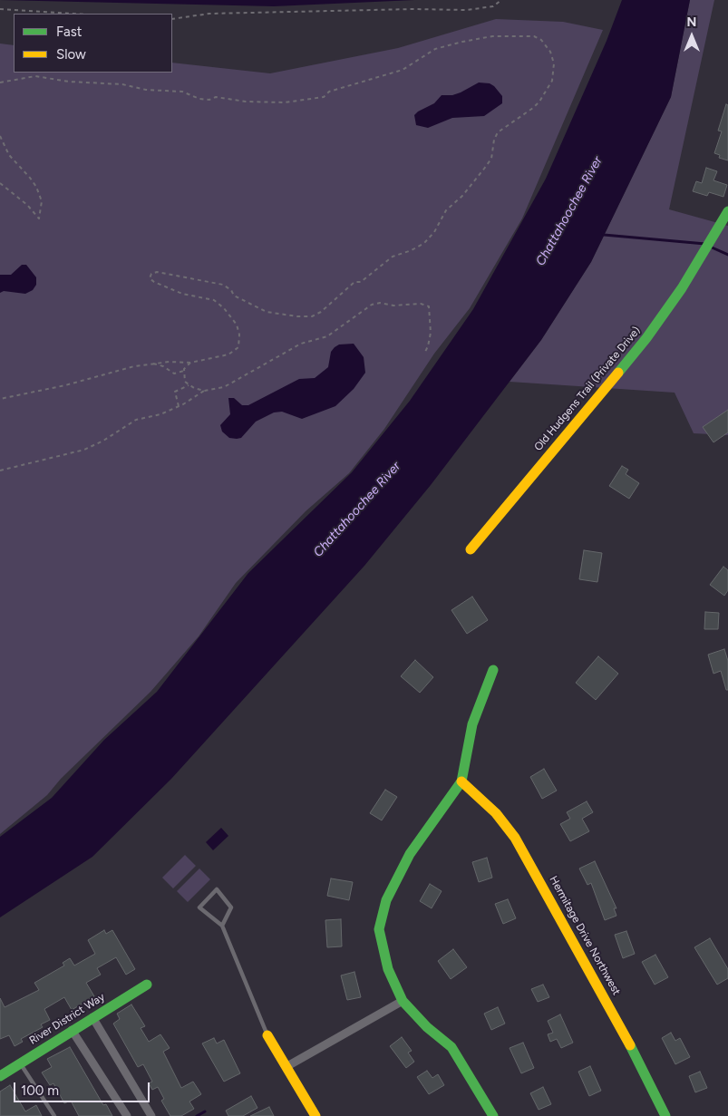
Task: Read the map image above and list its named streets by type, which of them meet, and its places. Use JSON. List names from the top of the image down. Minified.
{"streets":{"street":["Old Hudgens Trail (Private Drive)","Hermitage Drive Northwest","River District Way"]},"water":["Chattahoochee River"],"legend":["Fast","Slow"],"scale_bar":"100 m","north":"top"}
